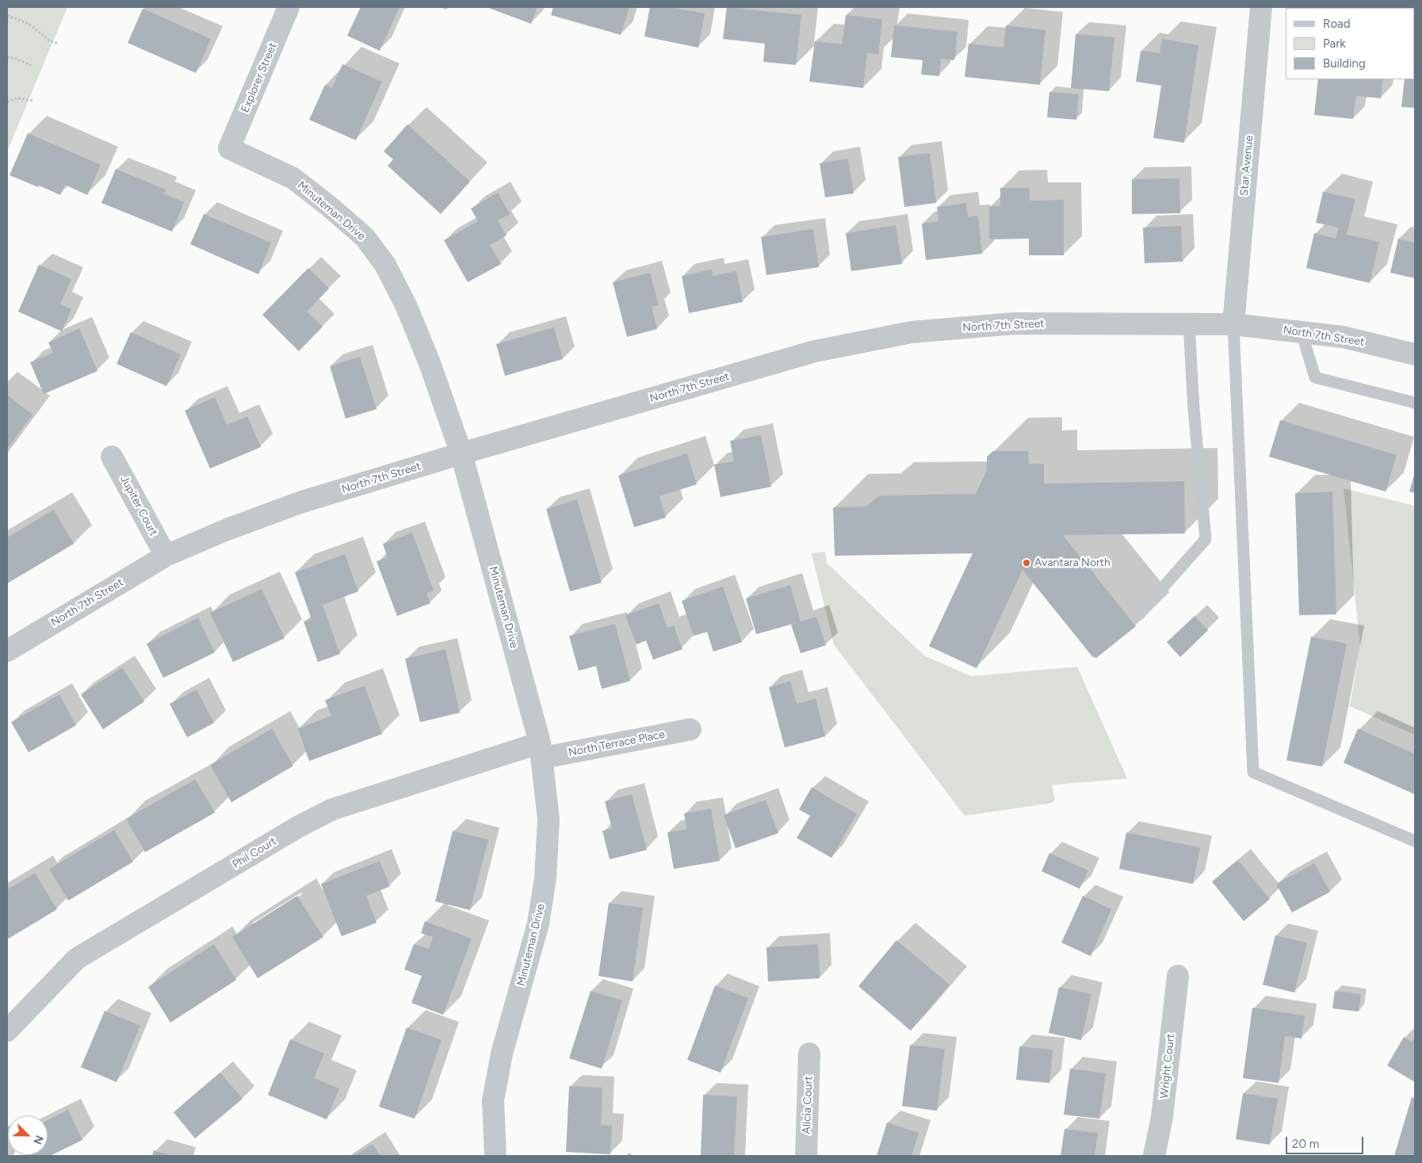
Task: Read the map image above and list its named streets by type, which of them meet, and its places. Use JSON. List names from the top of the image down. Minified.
{"streets":{"street":["Explorer Street","Star Avenue","Minuteman Drive","North 7th Street","Jupiter Court","North Terrace Place","Phil Court","Wright Court","Alicia Court"]},"crossings":[["Explorer Street","Minuteman Drive"],["Star Avenue","North 7th Street"],["Minuteman Drive","North 7th Street"],["Minuteman Drive","North Terrace Place"],["Minuteman Drive","Phil Court"],["North 7th Street","Jupiter Court"],["North Terrace Place","Phil Court"]],"places":["Avantara North"],"legend":["Road","Park","Building"],"scale_bar":"20 m","north":"bottom right"}
